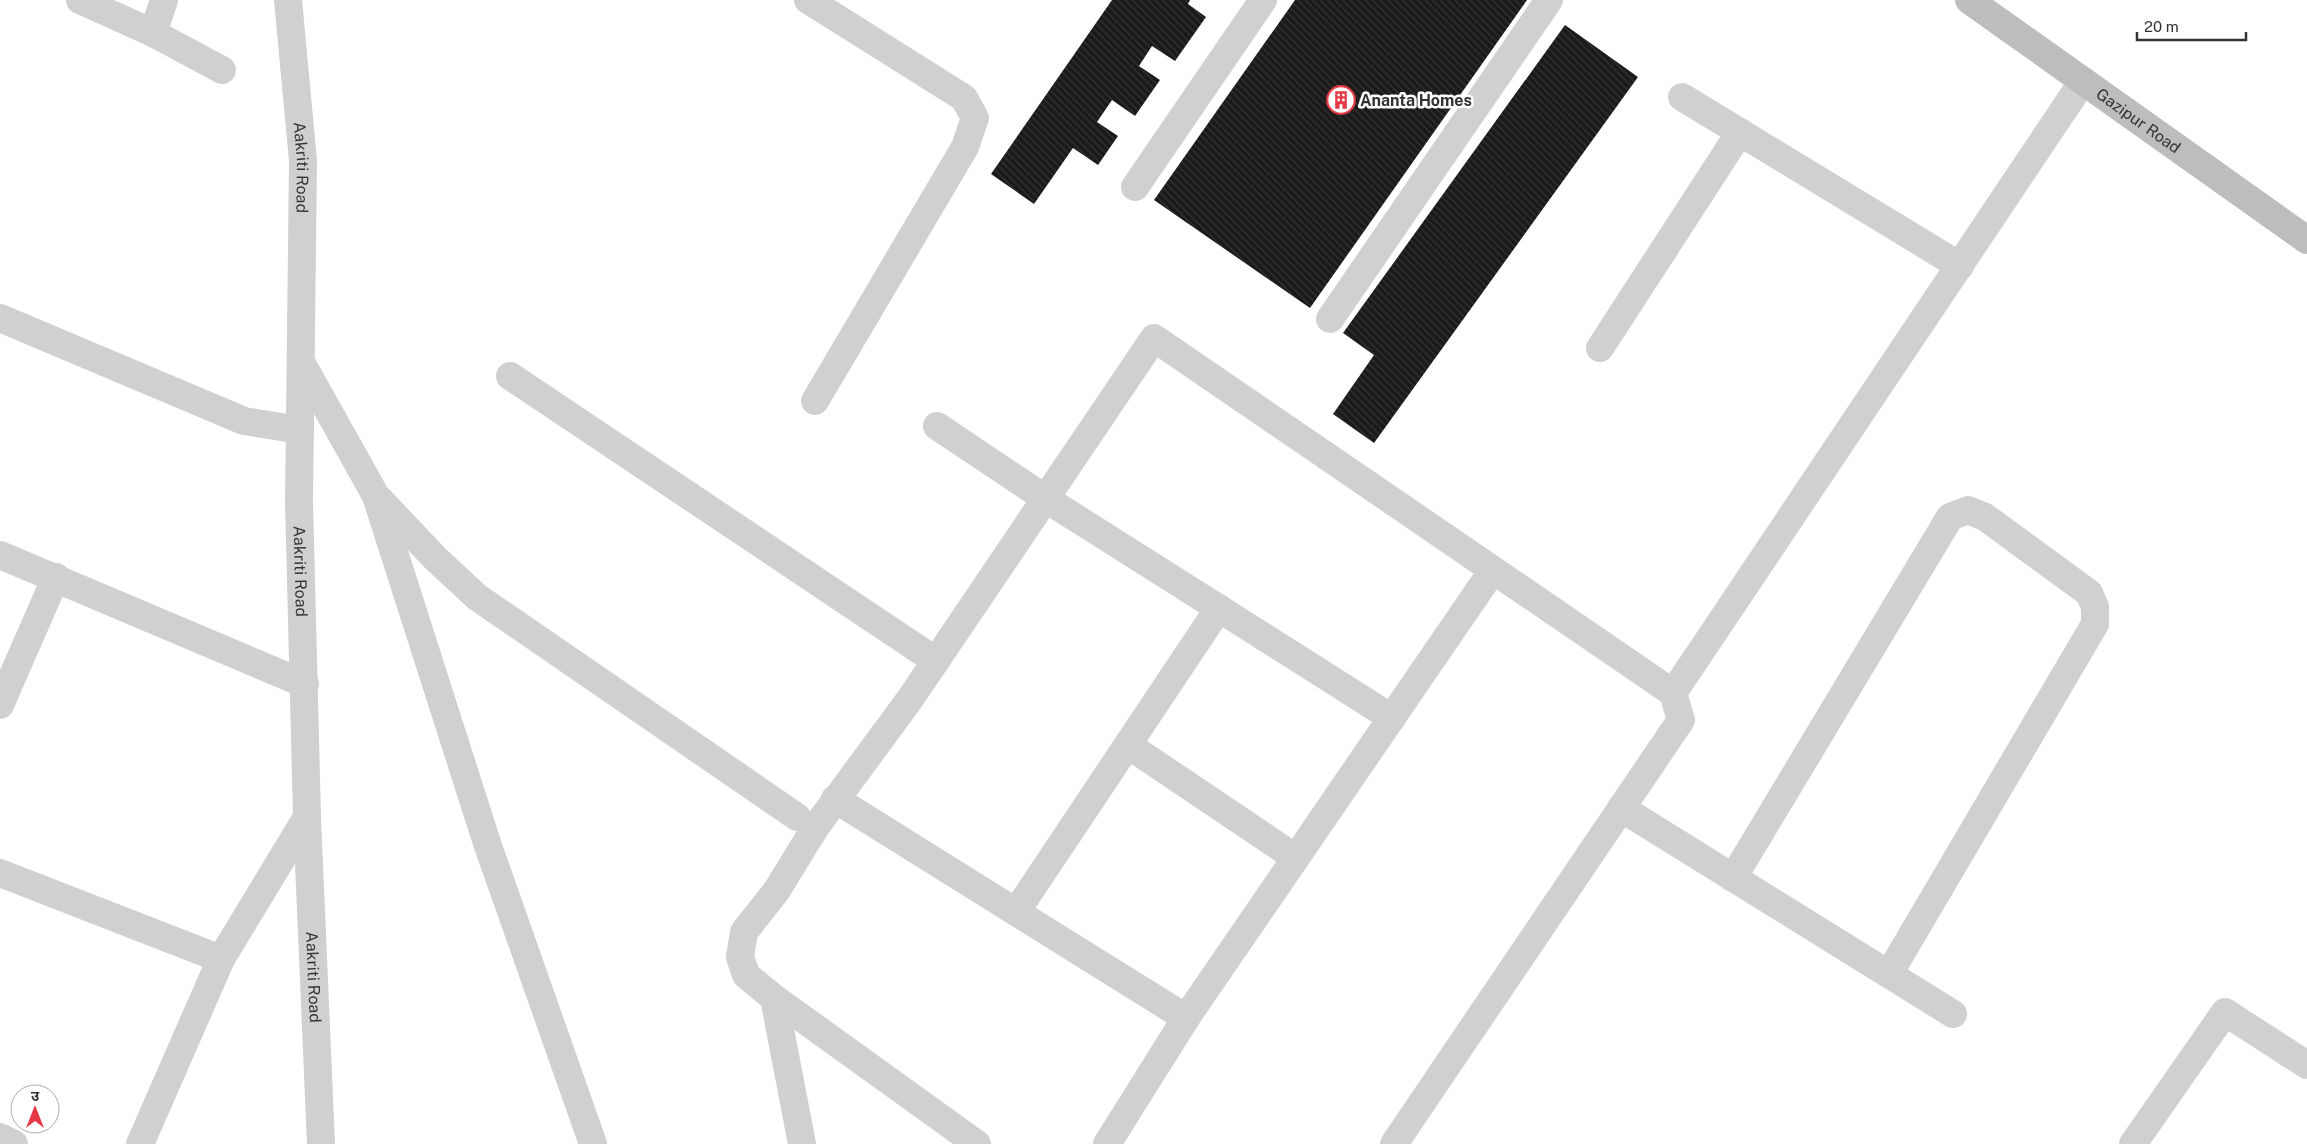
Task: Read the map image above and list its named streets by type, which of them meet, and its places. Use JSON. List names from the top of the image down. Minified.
{"streets":{"street":["Gazipur Road","Aakriti Road"]},"places":{"building":["Ananta Homes"]},"scale_bar":"20 m","north":"top"}
